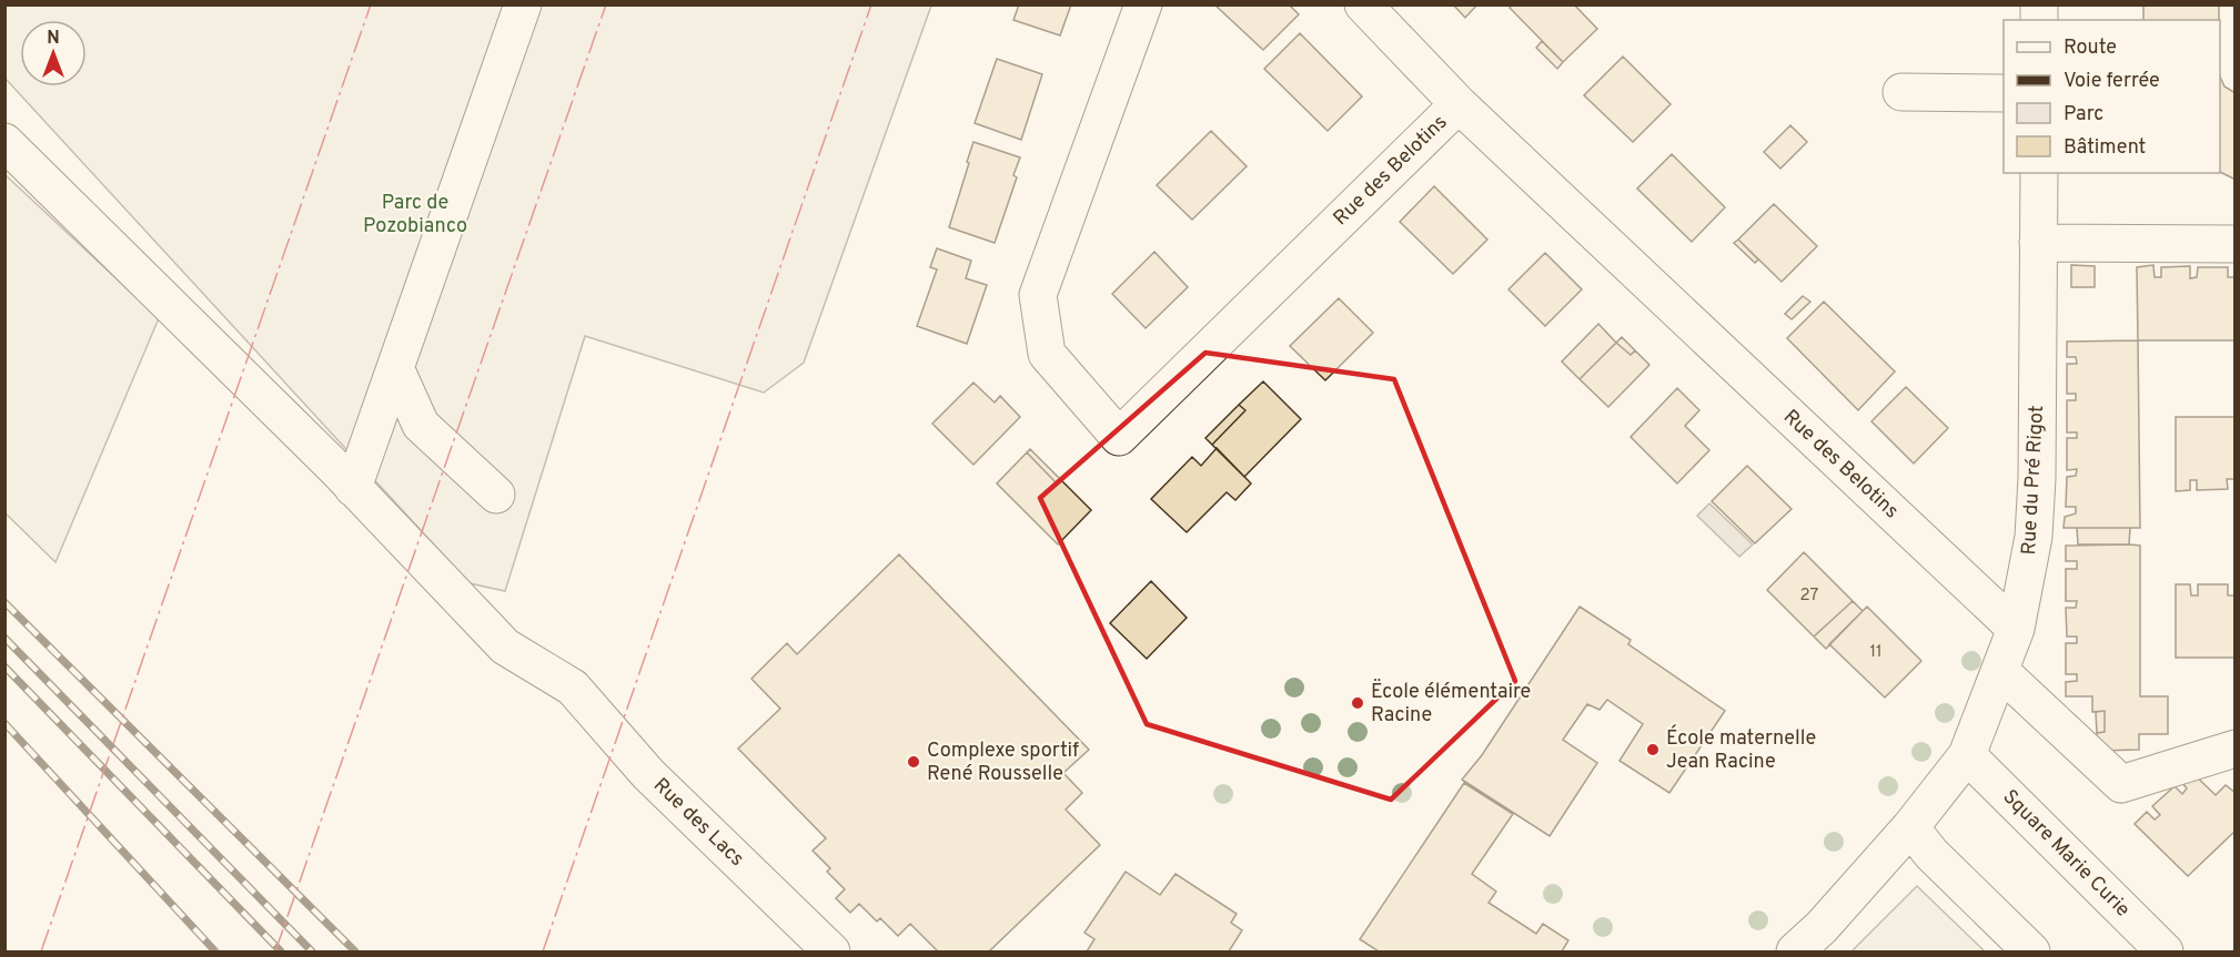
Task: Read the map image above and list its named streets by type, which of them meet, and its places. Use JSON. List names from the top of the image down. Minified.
{"streets":{"street":["Rue des Belotins","Rue du Pré Rigot","Rue des Lacs","Square Marie Curie"]},"crossings":[["Rue des Belotins","Rue du Pré Rigot"],["Rue du Pré Rigot","Square Marie Curie"]],"parks":["Parc de Pozobianco"],"places":["Ëcole élémentaire Racine","École maternelle Jean Racine","Complexe sportif René Rousselle"],"house_numbers":["27","11"],"legend":["Route","Voie ferrée","Parc","Bâtiment"],"north":"top"}
